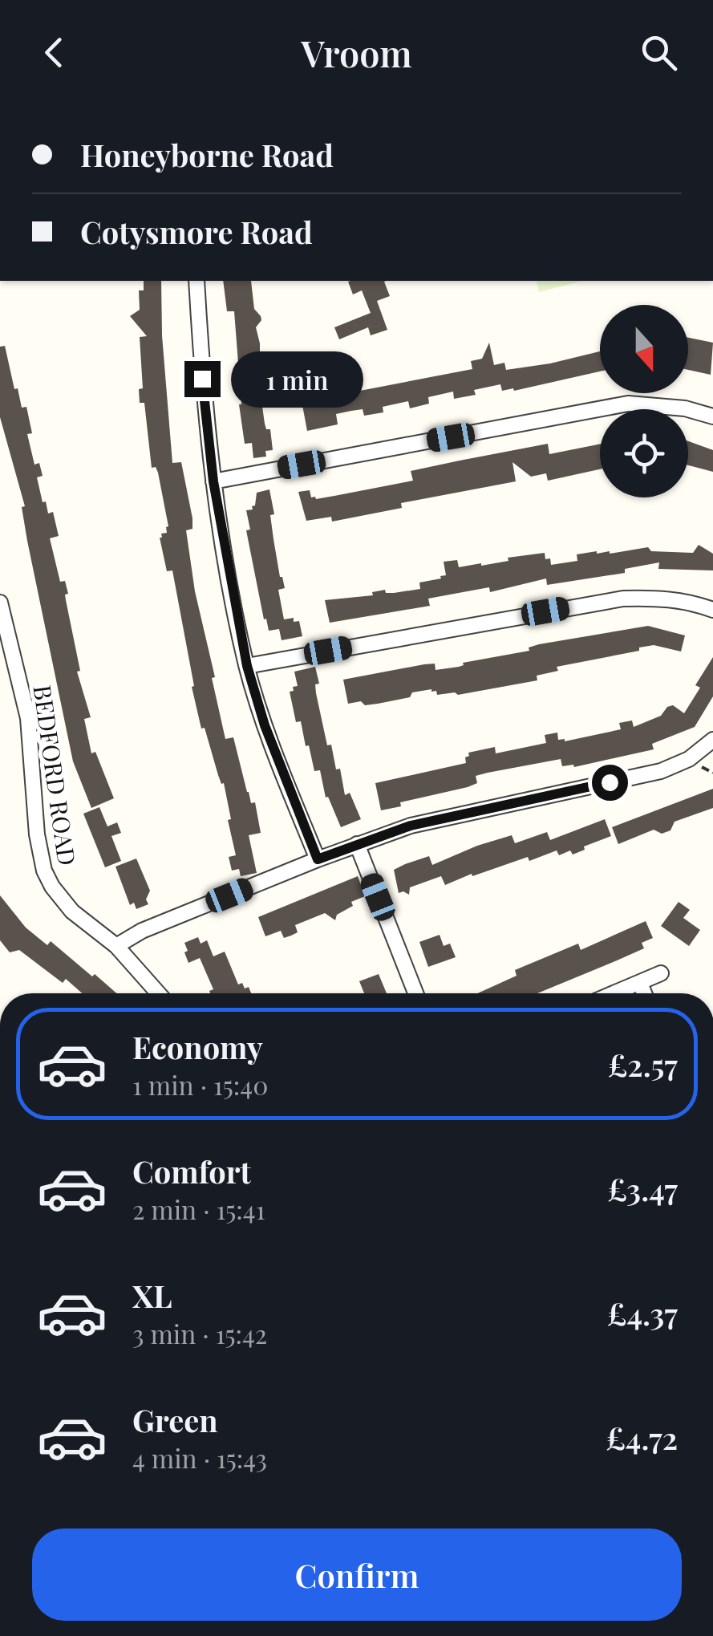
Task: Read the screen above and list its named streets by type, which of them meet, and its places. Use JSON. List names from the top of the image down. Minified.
{"streets":{"street":["BEDFORD ROAD"]},"north":"bottom","page":{"header":"Vroom","banner":["Honeyborne Road","Cotysmore Road"],"bubble":"1 min","list":[{"name":"Economy","note":"1 min · 15:40","value":"£2.57"},{"name":"Comfort","note":"2 min · 15:41","value":"£3.47"},{"name":"XL","note":"3 min · 15:42","value":"£4.37"},{"name":"Green","note":"4 min · 15:43","value":"£4.72"}],"buttons":"Confirm"}}
